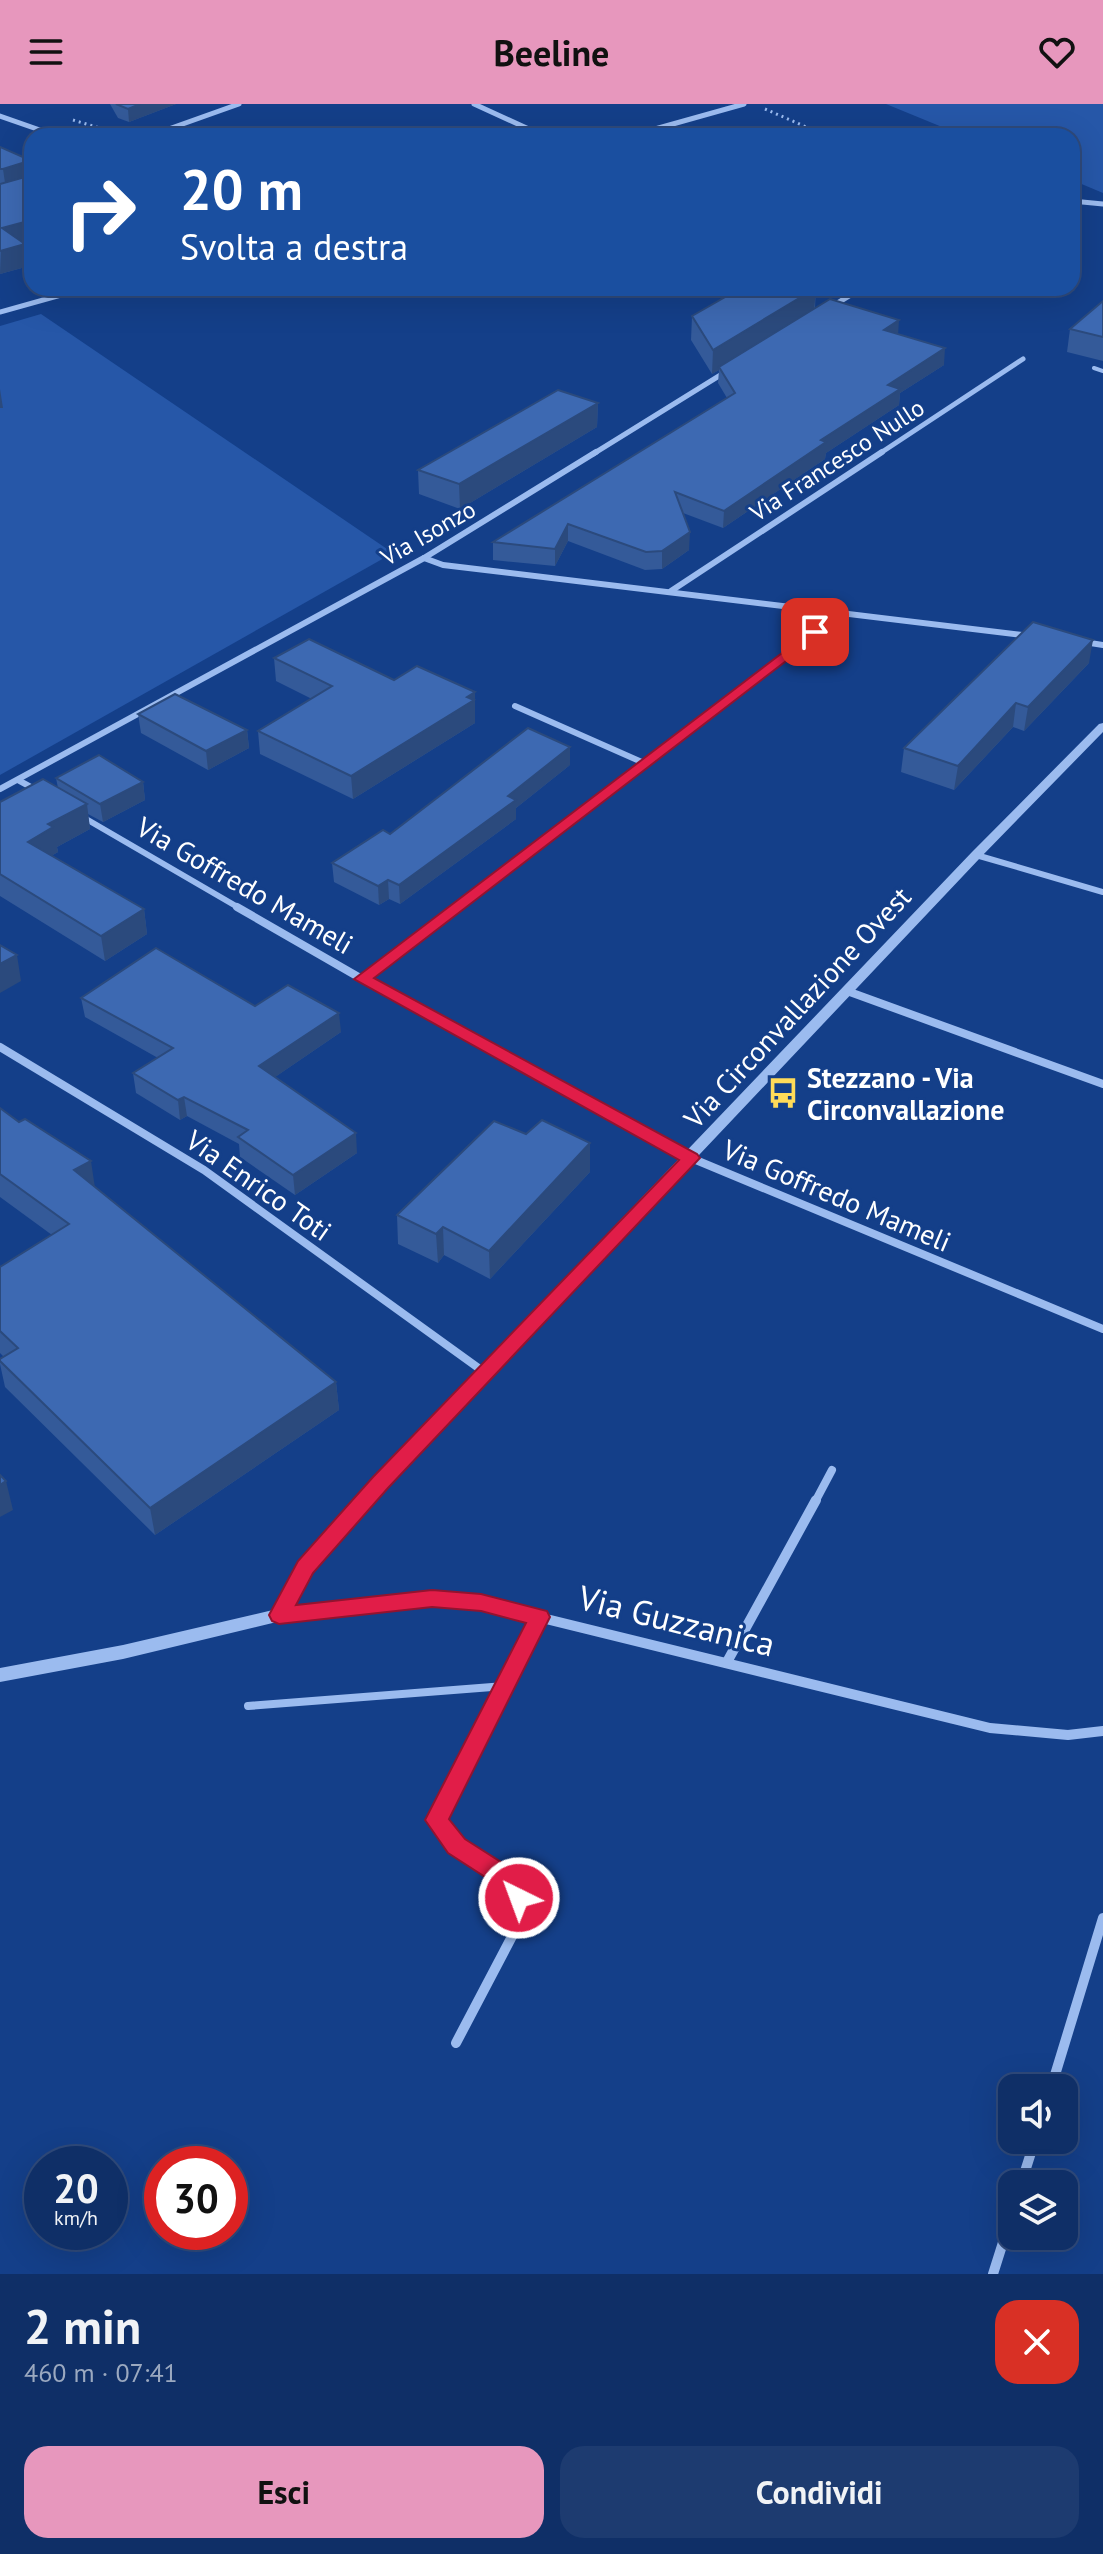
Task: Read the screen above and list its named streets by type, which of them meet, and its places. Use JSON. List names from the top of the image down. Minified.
{"streets":{"street":["Via Francesco Nullo","Via Isonzo","Via Goffredo Mameli","Via Circonvallazione Ovest","Via Enrico Toti","Via Guzzanica"]},"crossings":[["Via Goffredo Mameli","Via Circonvallazione Ovest"],["Via Circonvallazione Ovest","Via Enrico Toti"],["Via Circonvallazione Ovest","Via Guzzanica"]],"places":{"bus stop":["Stezzano - Via Circonvallazione"]},"page":{"header":"Beeline","turn":["20 m","Svolta a destra"],"speed":"20 km/h","limit":"30","heading":["2 min","460 m · 07:41"],"buttons":["Esci","Condividi"]}}
